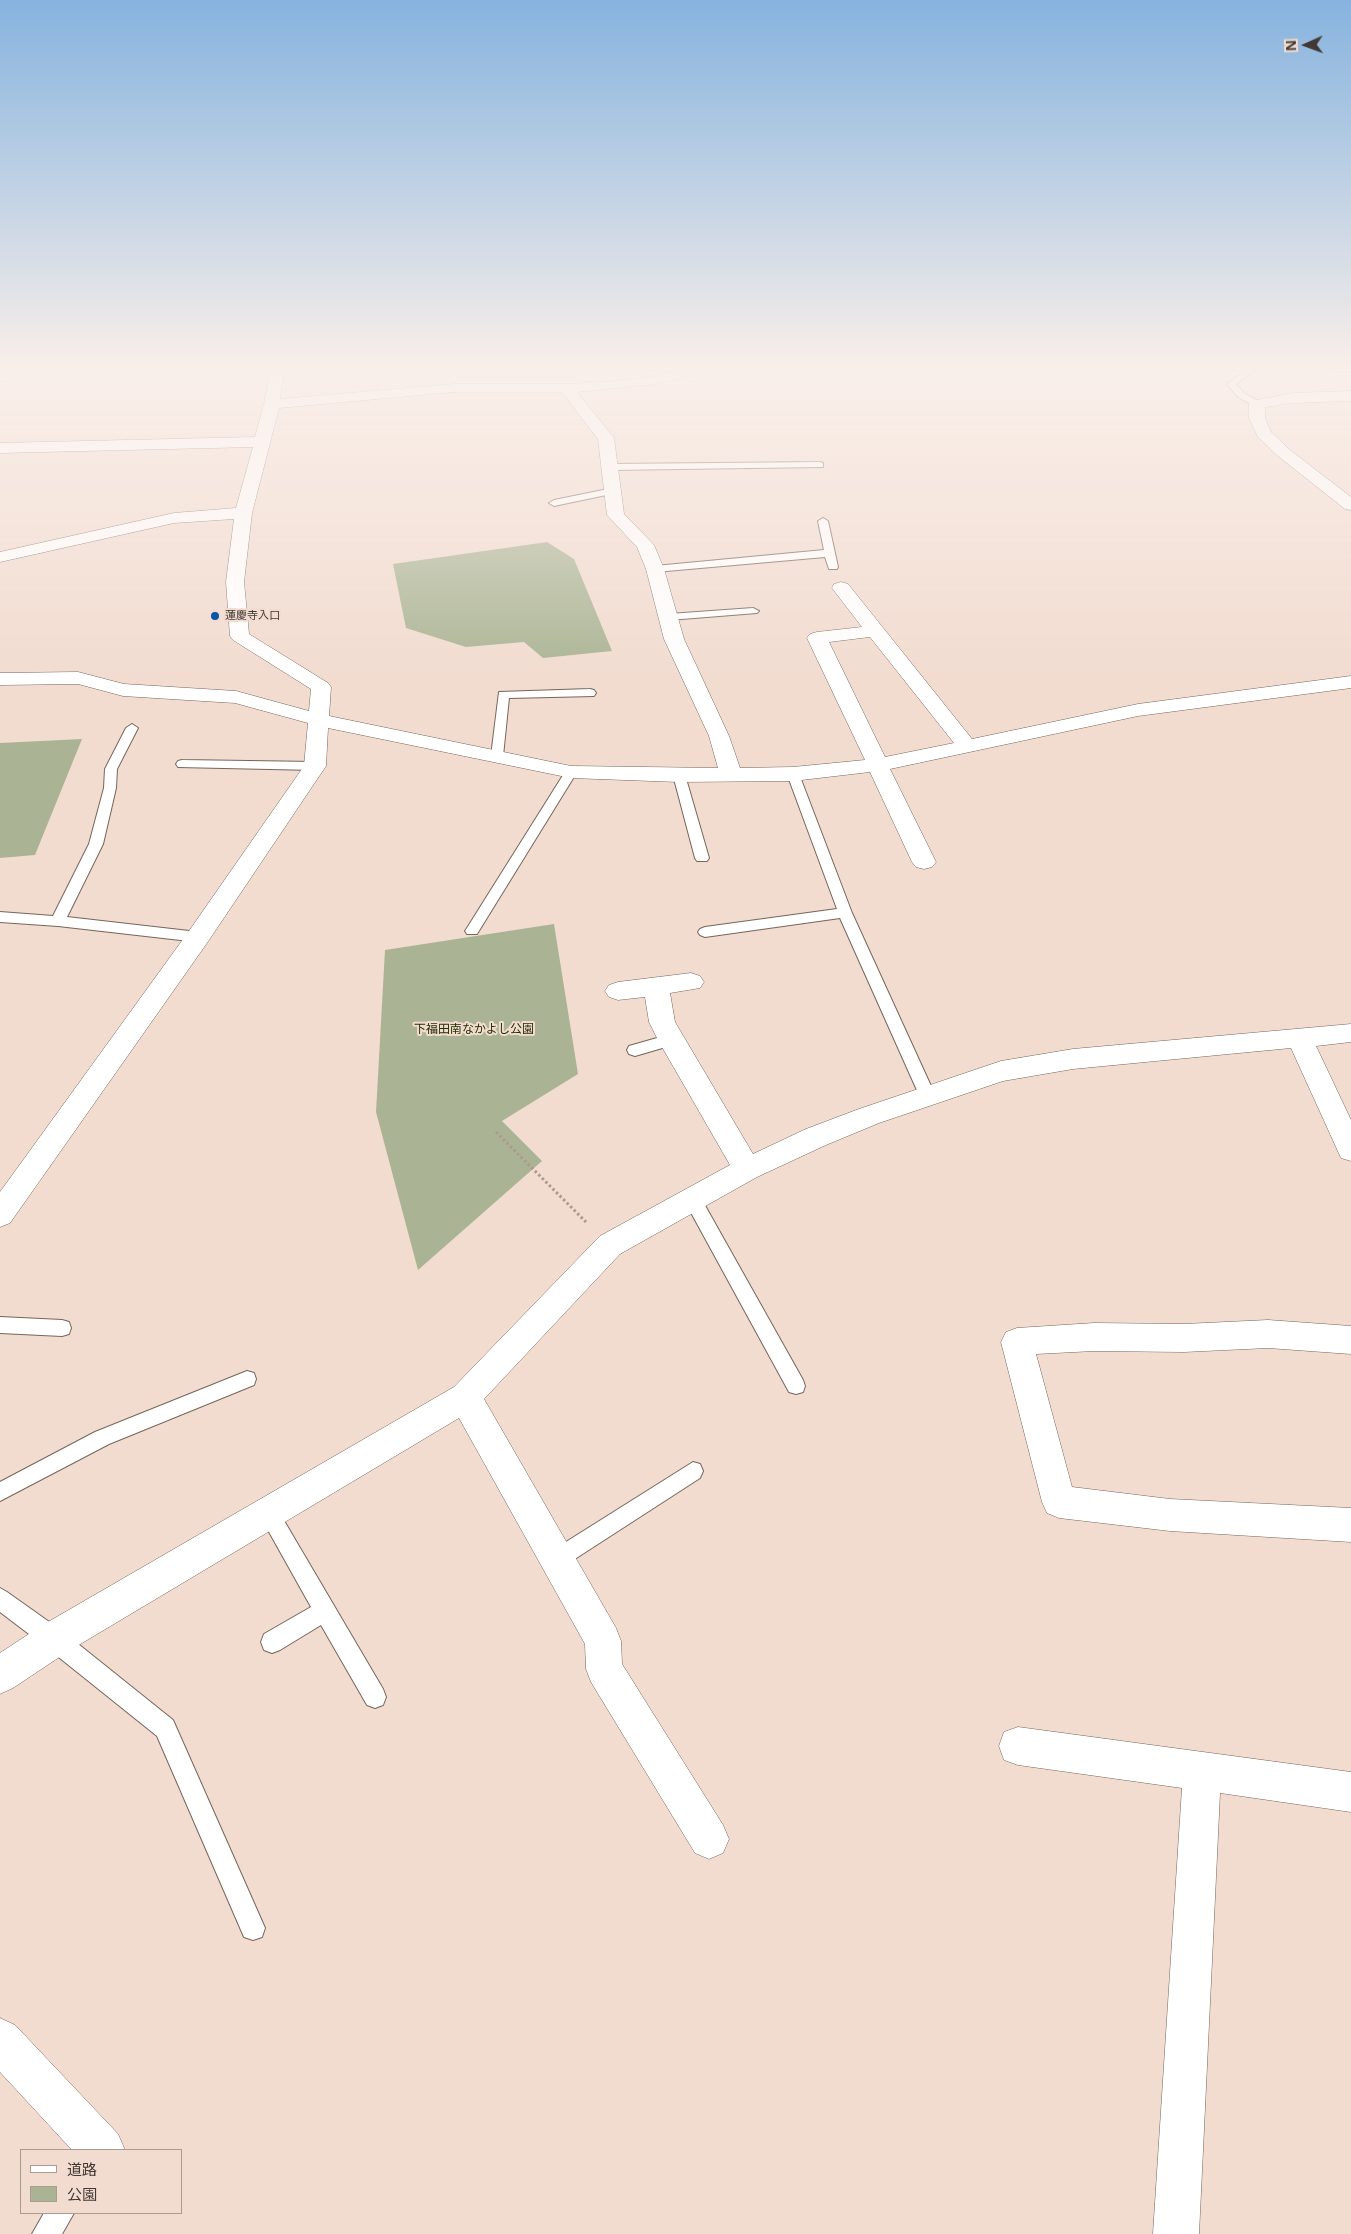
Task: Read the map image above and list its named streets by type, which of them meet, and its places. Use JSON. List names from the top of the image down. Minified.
{"parks":["下福田南なかよし公園"],"places":["蓮慶寺入口"],"legend":["道路","公園"],"north":"left"}
